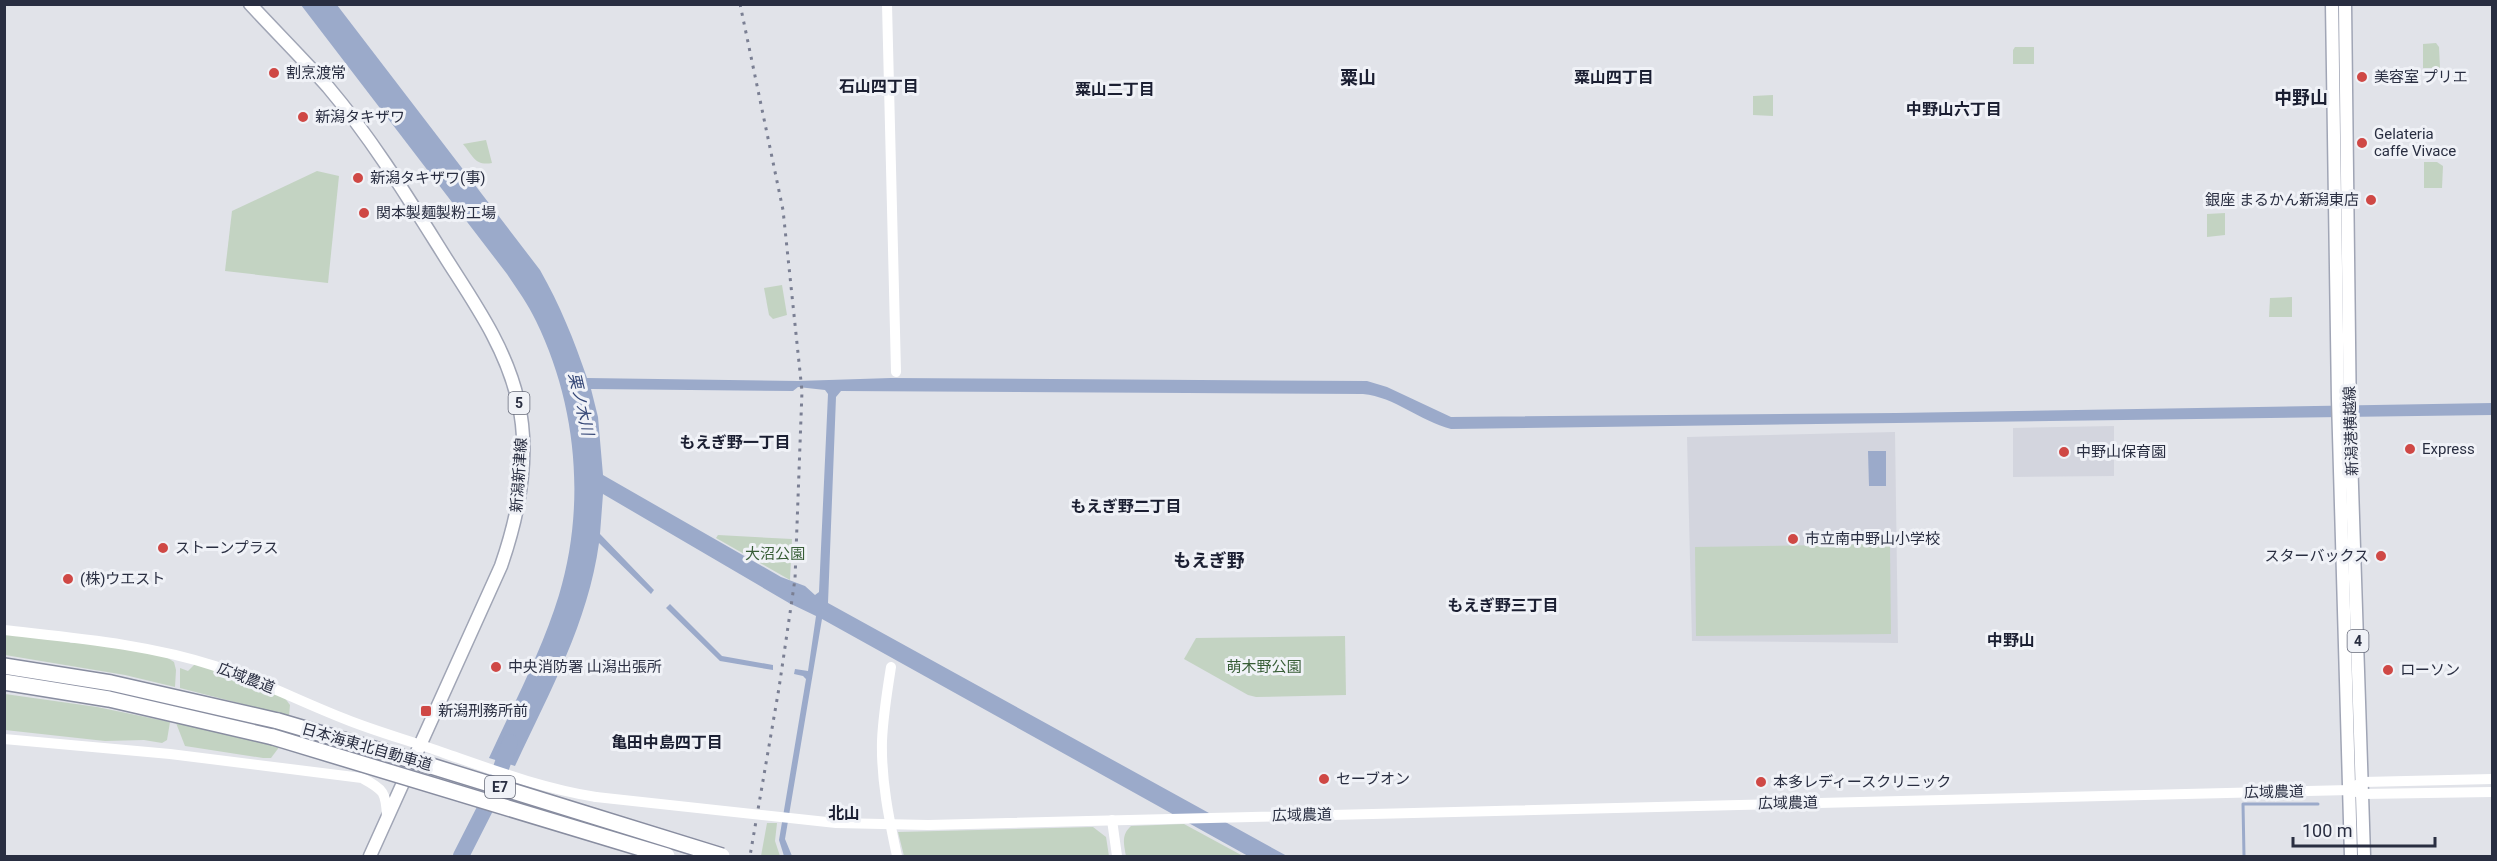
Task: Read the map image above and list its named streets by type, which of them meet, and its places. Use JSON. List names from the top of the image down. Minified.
{"streets":{"highway":["日本海東北自動車道","E7"],"main road":["5","新潟港横越線","新潟新津線","4"],"street":["広域農道"]},"crossings":[["新潟港横越線","広域農道"],["新潟新津線","広域農道"]],"districts":["粟山","粟山四丁目","石山四丁目","粟山二丁目","中野山","中野山六丁目","もえぎ野一丁目","もえぎ野二丁目","もえぎ野","もえぎ野三丁目","中野山","亀田中島四丁目","北山"],"water":["栗ノ木川"],"parks":["大沼公園","萌木野公園"],"places":{"other":["割烹渡常","美容室 プリエ","新潟タキザワ","Gelateria caffe Vivace","新潟タキザワ(事)","銀座 まるかん新潟東店","関本製麺製粉工場","Express","中野山保育園","市立南中野山小学校","ストーンプラス","スターバックス","(株)ウエスト","中央消防署 山潟出張所","ローソン","セーブオン","本多レディースクリニック"],"transit":["新潟刑務所前"]},"scale_bar":"100 m"}
